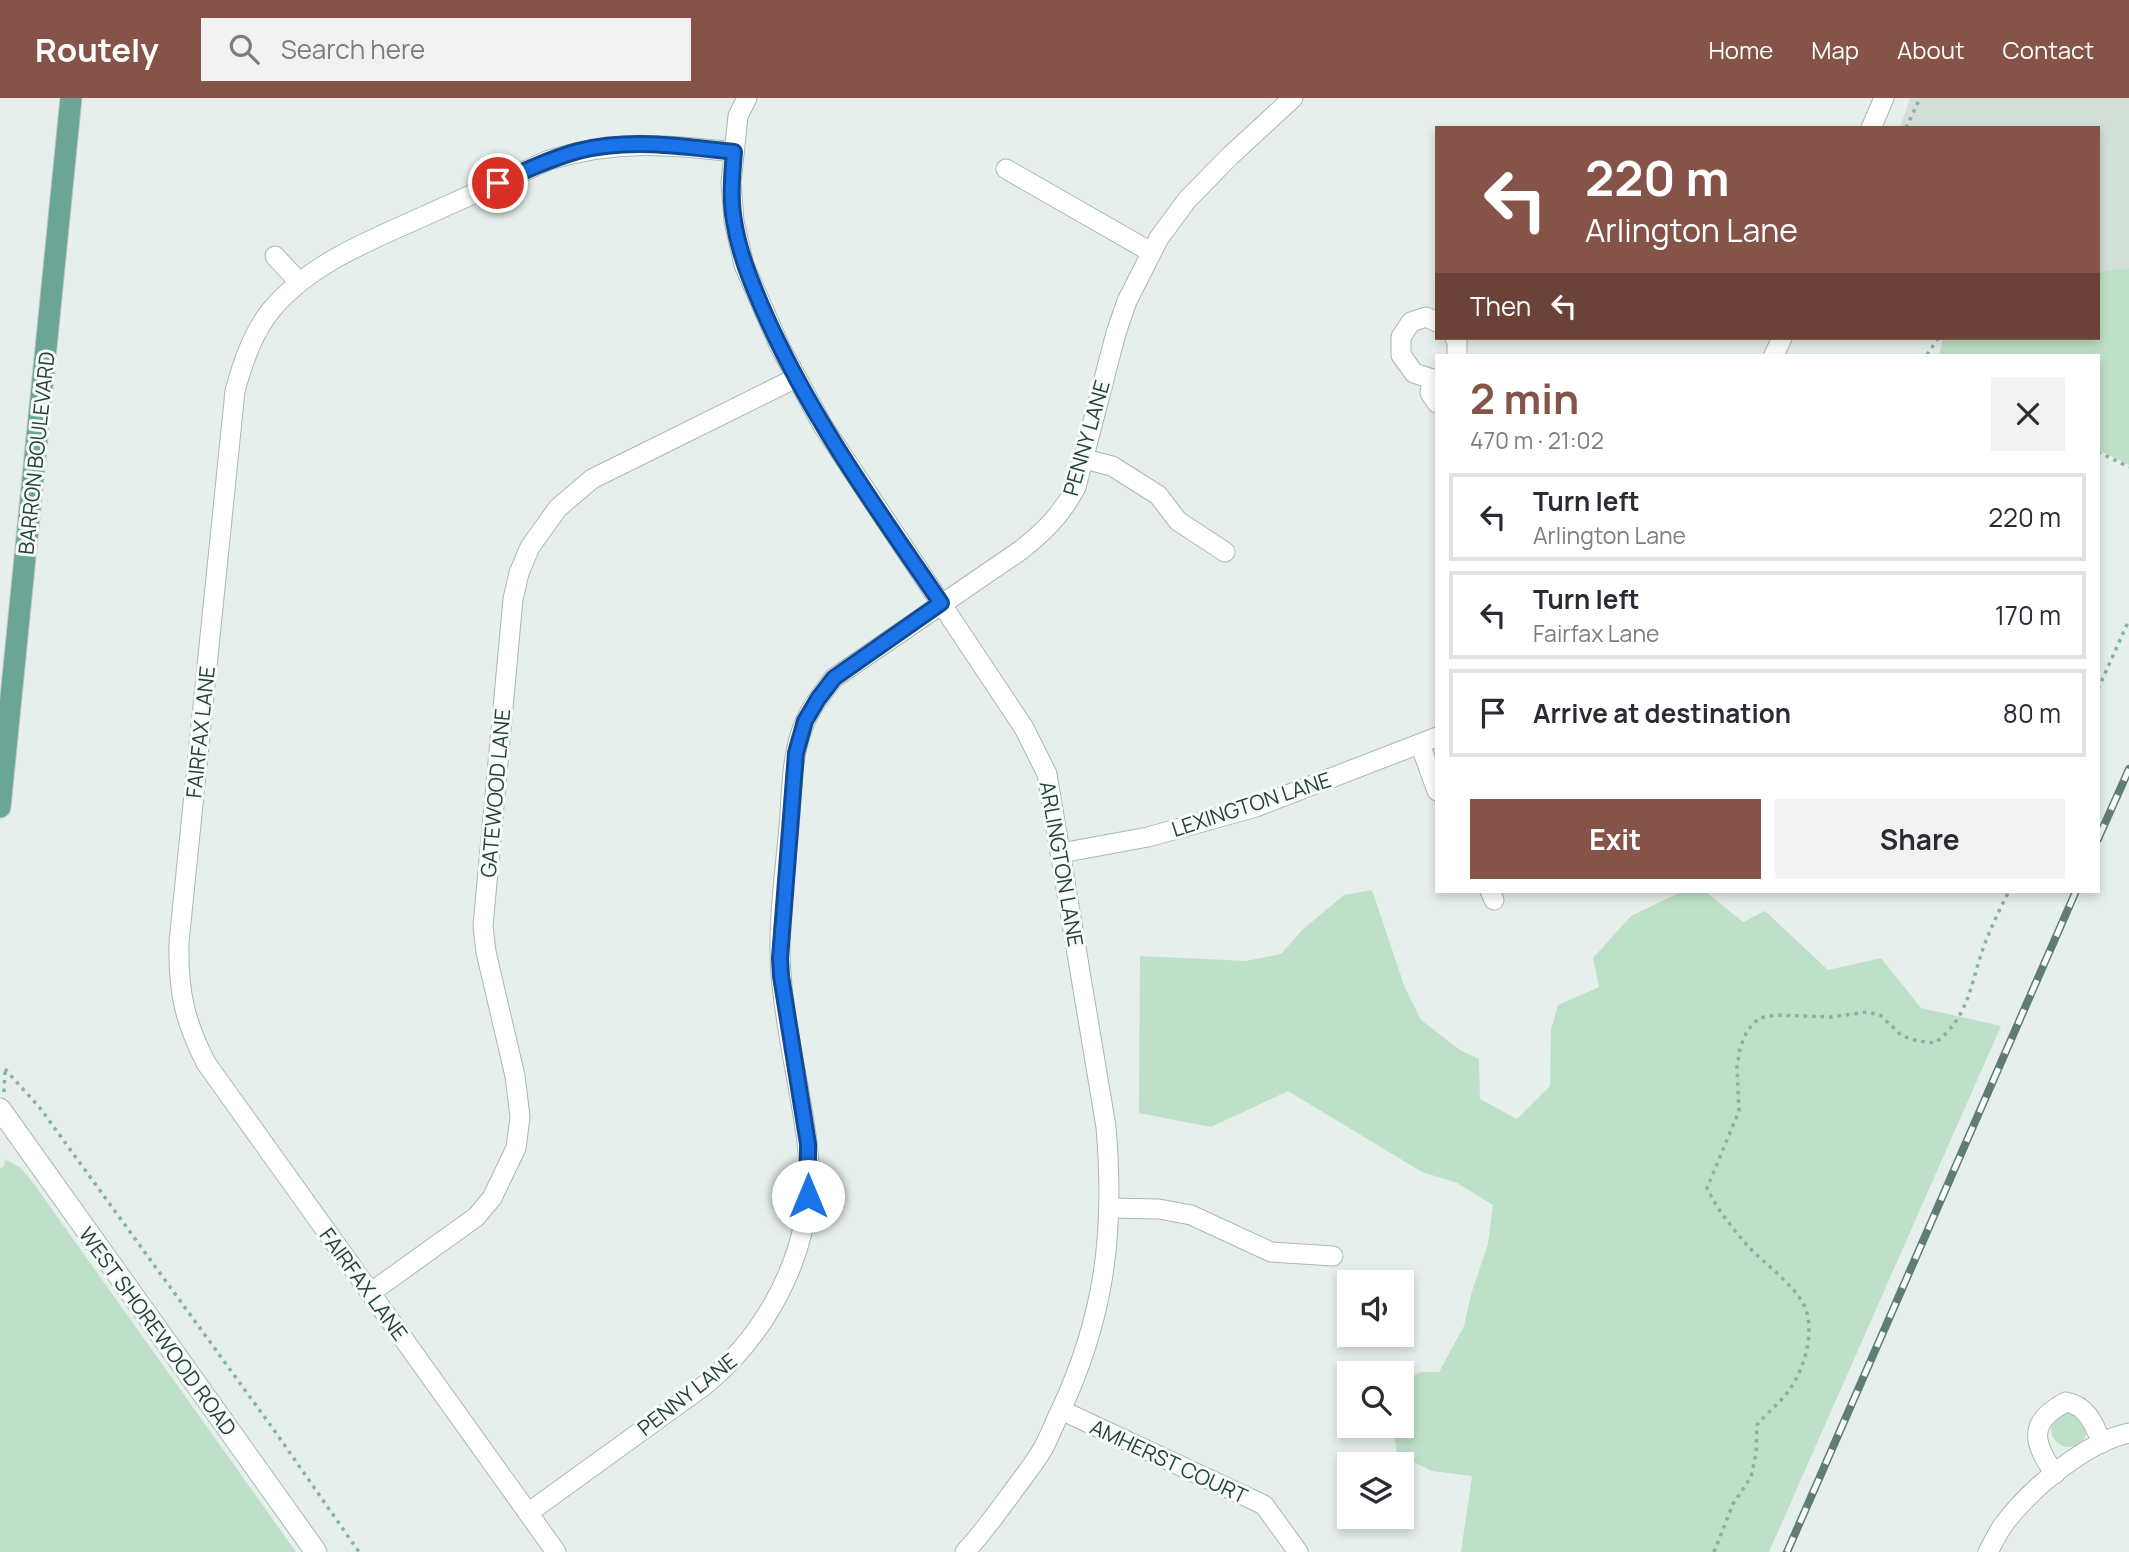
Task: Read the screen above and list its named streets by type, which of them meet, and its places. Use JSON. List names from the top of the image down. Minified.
{"streets":{"main road":["BARRON BOULEVARD","WEST SHOREWOOD ROAD"],"street":["PENNY LANE","FAIRFAX LANE","GATEWOOD LANE","LEXINGTON LANE","ARLINGTON LANE","AMHERST COURT"]},"crossings":[["PENNY LANE","FAIRFAX LANE"],["PENNY LANE","ARLINGTON LANE"],["FAIRFAX LANE","GATEWOOD LANE"],["FAIRFAX LANE","ARLINGTON LANE"],["GATEWOOD LANE","ARLINGTON LANE"],["LEXINGTON LANE","ARLINGTON LANE"],["ARLINGTON LANE","AMHERST COURT"]],"page":{"header":"Routely","search":"Search here","nav":["Home","Map","About","Contact"],"turn":["220 m","Arlington Lane"],"then":"Then","heading":["2 min","470 m · 21:02"],"list":[{"name":"Turn left","note":"Arlington Lane","value":"220 m"},{"name":"Turn left","note":"Fairfax Lane","value":"170 m"},{"name":"Arrive at destination","value":"80 m"}],"buttons":["Exit","Share"]}}
